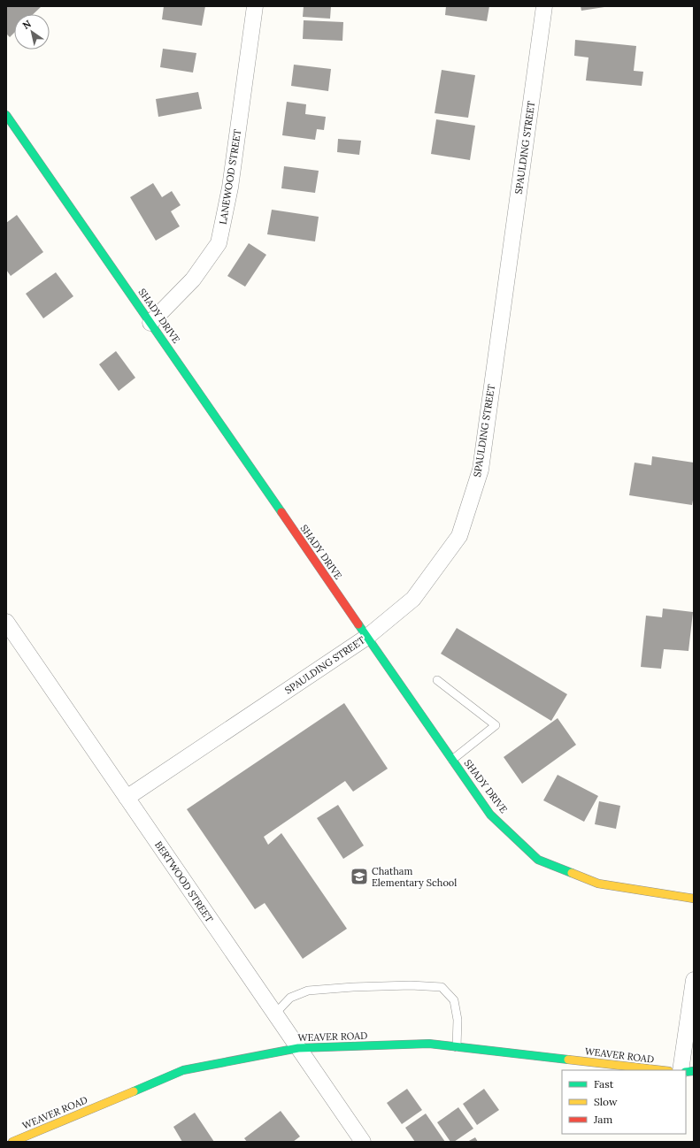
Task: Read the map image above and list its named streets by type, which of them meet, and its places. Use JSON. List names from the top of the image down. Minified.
{"streets":{"street":["SPAULDING STREET","LANEWOOD STREET","SHADY DRIVE","BERTWOOD STREET","WEAVER ROAD"]},"crossings":[["SPAULDING STREET","SHADY DRIVE"],["SPAULDING STREET","BERTWOOD STREET"],["LANEWOOD STREET","SHADY DRIVE"],["BERTWOOD STREET","WEAVER ROAD"]],"places":{"school or university":["Chatham Elementary School"]},"legend":["Fast","Slow","Jam"],"north":"top left"}
